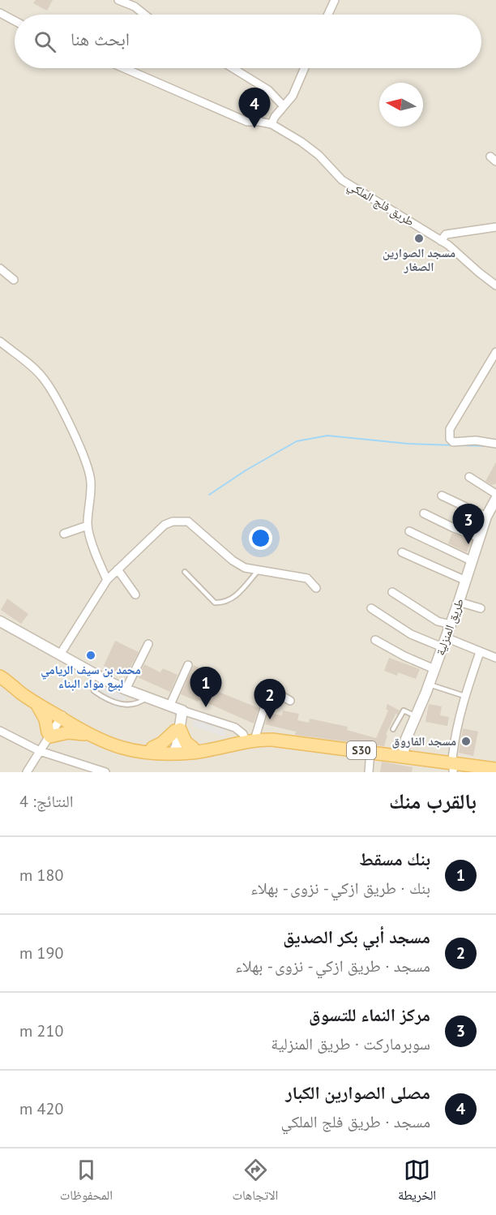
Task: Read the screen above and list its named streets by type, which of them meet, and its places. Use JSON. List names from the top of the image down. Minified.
{"streets":{"main road":["S30"],"street":["طريق فلج الملكي","طريق المنزلية"]},"crossings":[["طريق المنزلية","S30"]],"places":["مسجد الصوارين الصغار","محمد بن سيف الريامي لبيع مواد البناء","مسجد الفاروق"],"north":"left","page":{"search":"ابحث هنا","pins":["4","3","1","2"],"heading":["بالقرب منك","النتائج: 4"],"list":[{"mark":"1","name":"بنك مسقط","note":"بنك · طريق ازكي - نزوى - بهلاء","value":"180 m"},{"mark":"2","name":"مسجد أبي بكر الصديق","note":"مسجد · طريق ازكي - نزوى - بهلاء","value":"190 m"},{"mark":"3","name":"مركز النماء للتسوق","note":"سوبرماركت · طريق المنزلية","value":"210 m"},{"mark":"4","name":"مصلى الصوارين الكبار","note":"مسجد · طريق فلج الملكي","value":"420 m"}],"nav":["الخريطة","الاتجاهات","المحفوظات"]}}
